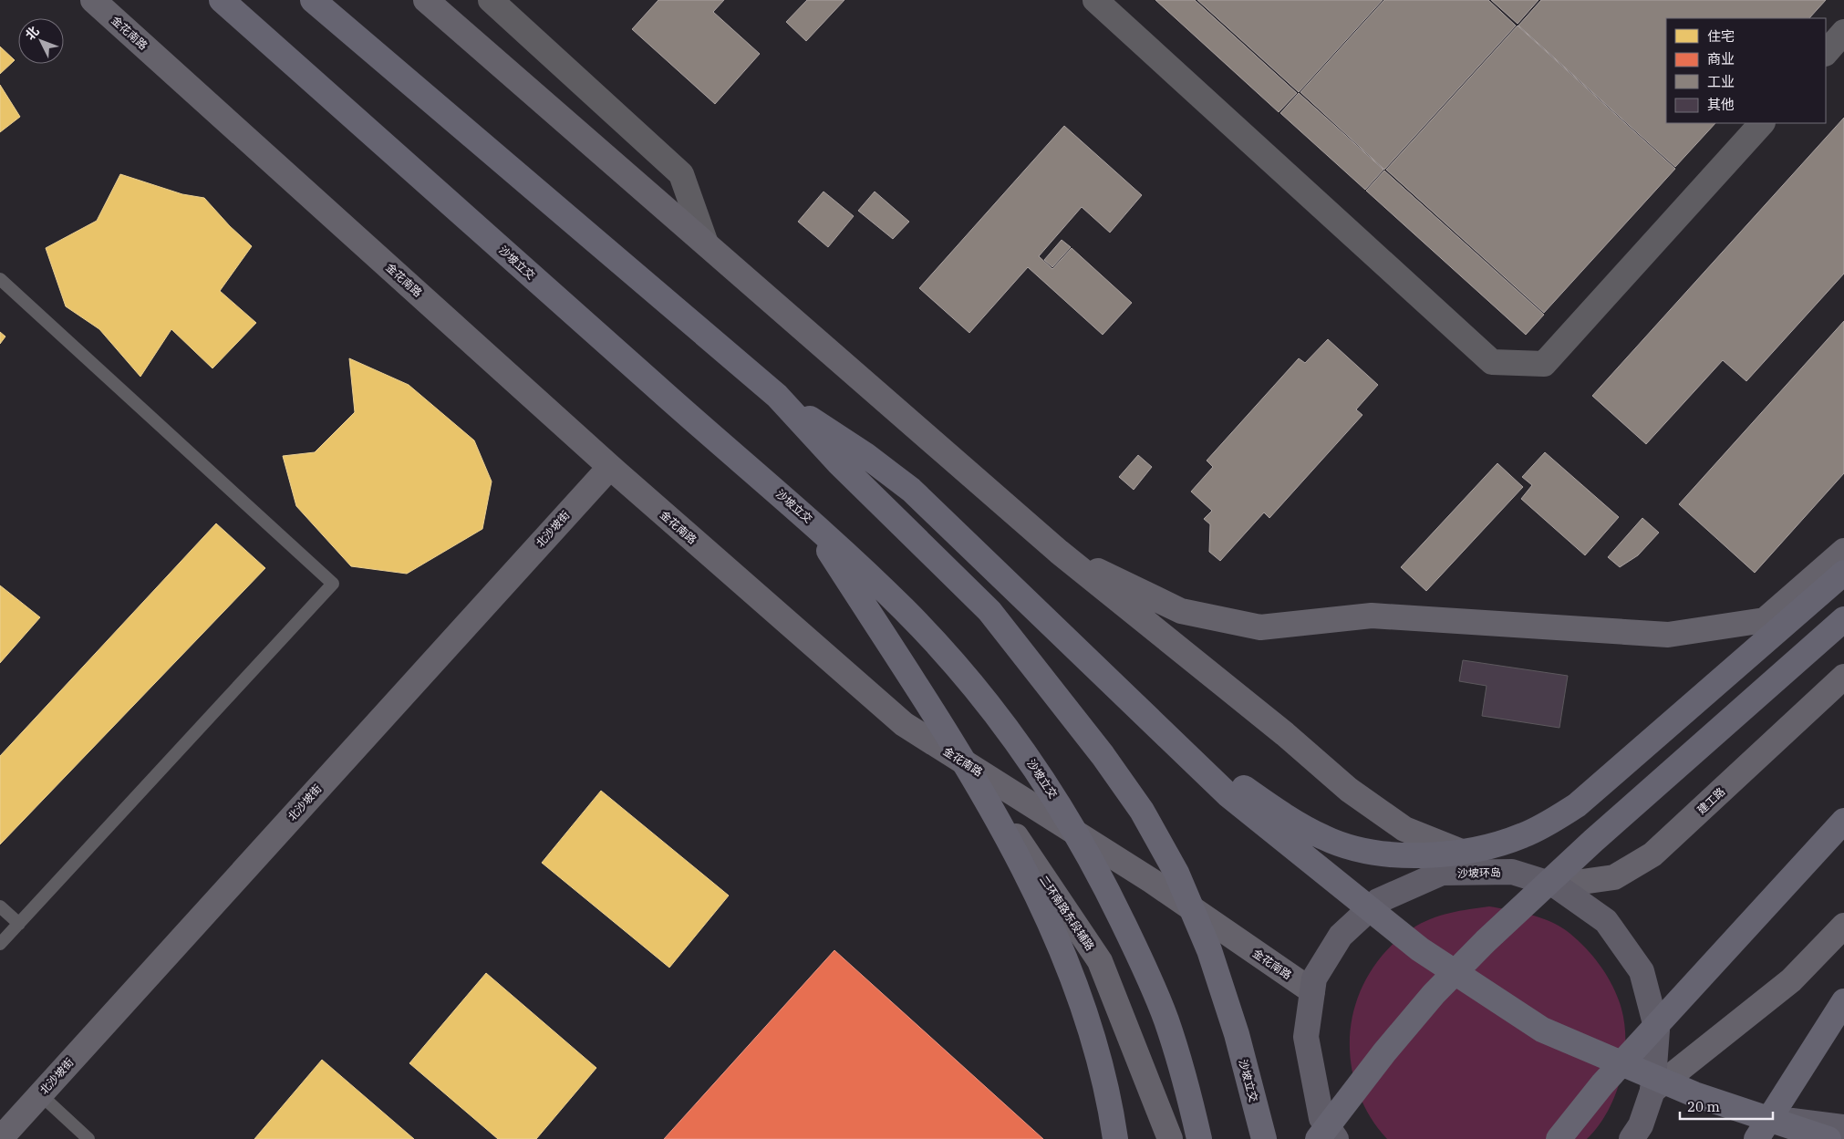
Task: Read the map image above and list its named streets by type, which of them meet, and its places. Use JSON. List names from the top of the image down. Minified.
{"streets":{"highway":["沙坡立交"],"main road":["金花南路","北沙坡街","建工路","沙坡环岛","二环南路东段辅路"]},"crossings":[["金花南路","北沙坡街"],["金花南路","沙坡环岛"],["金花南路","二环南路东段辅路"],["建工路","沙坡环岛"]],"legend":["住宅","商业","工业","其他"],"scale_bar":"20 m","north":"top left"}
